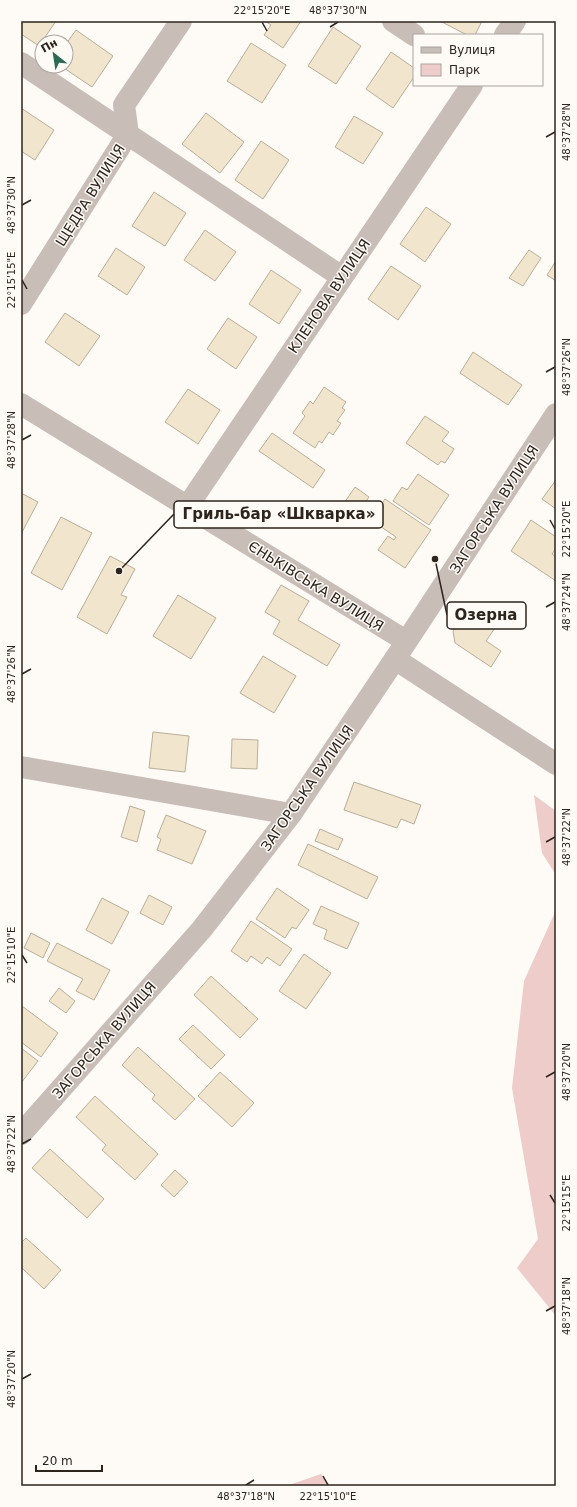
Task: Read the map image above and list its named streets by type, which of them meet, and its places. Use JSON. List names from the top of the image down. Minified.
{"streets":{"street":["ЩЕДРА ВУЛИЦЯ","КЛЕНОВА ВУЛИЦЯ","ЗАГОРСЬКА ВУЛИЦЯ","ЄНЬКІВСЬКА ВУЛИЦЯ"]},"crossings":[["КЛЕНОВА ВУЛИЦЯ","ЄНЬКІВСЬКА ВУЛИЦЯ"],["ЗАГОРСЬКА ВУЛИЦЯ","ЄНЬКІВСЬКА ВУЛИЦЯ"]],"places":["Озерна","Гриль-бар «Шкварка»"],"legend":["Вулиця","Парк"],"scale_bar":"20 m","north":"top left","coordinates":["22°15'20\"E","48°37'30\"N","48°37'28\"N","22°15'15\"E","48°37'26\"N","48°37'24\"N","48°37'22\"N","22°15'10\"E","48°37'20\"N","48°37'18\"N"]}
